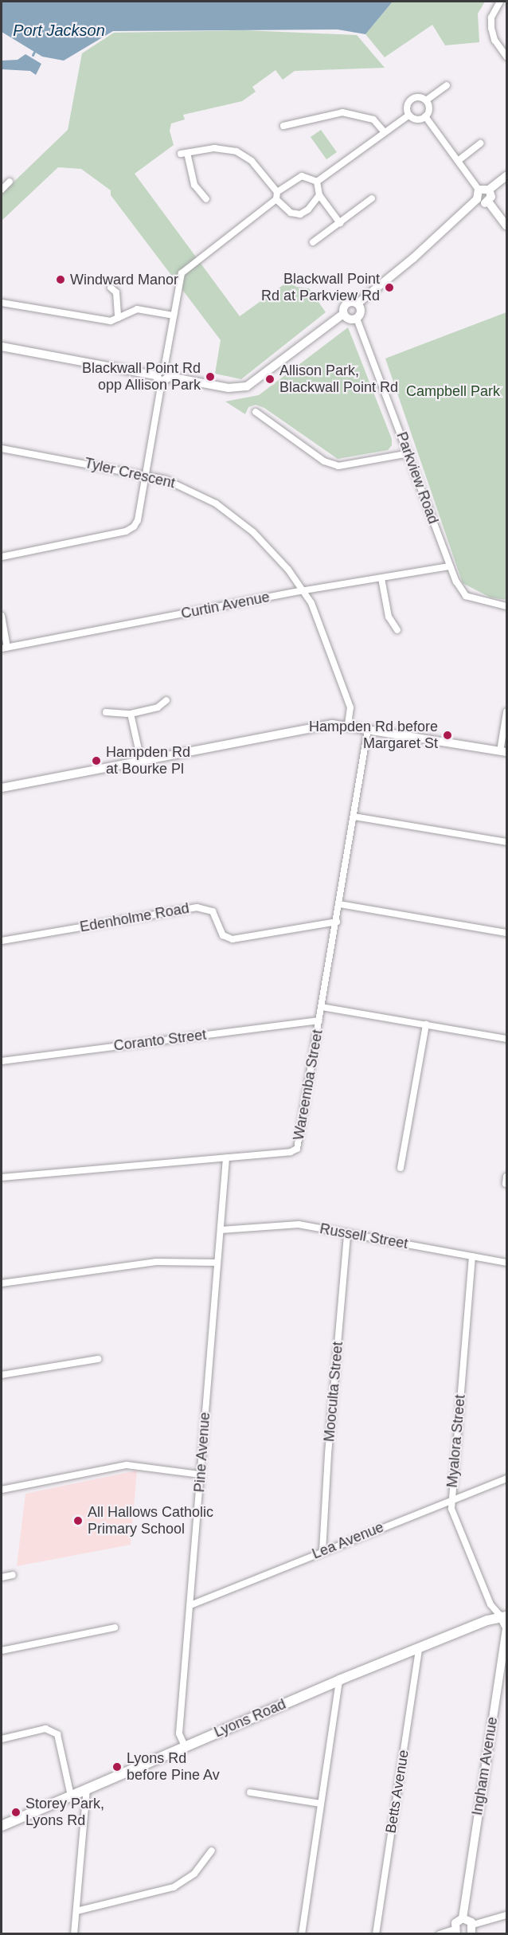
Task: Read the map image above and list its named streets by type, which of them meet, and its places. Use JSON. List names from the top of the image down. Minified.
{"streets":{"main road":["Lyons Road"],"street":["Tyler Crescent","Parkview Road","Curtin Avenue","Edenholme Road","Coranto Street","Wareemba Street","Russell Street","Mooculta Street","Myalora Street","Pine Avenue","Lea Avenue","Ingham Avenue","Betts Avenue"]},"crossings":[["Tyler Crescent","Curtin Avenue"],["Parkview Road","Curtin Avenue"],["Edenholme Road","Wareemba Street"],["Coranto Street","Wareemba Street"],["Wareemba Street","Pine Avenue"],["Russell Street","Mooculta Street"],["Russell Street","Myalora Street"],["Russell Street","Pine Avenue"],["Mooculta Street","Lea Avenue"],["Myalora Street","Lea Avenue"],["Myalora Street","Lyons Road"],["Myalora Street","Ingham Avenue"],["Pine Avenue","Lea Avenue"],["Pine Avenue","Lyons Road"],["Lyons Road","Ingham Avenue"],["Lyons Road","Betts Avenue"]],"water":["Port Jackson"],"parks":["Campbell Park"],"places":["Windward Manor","Blackwall Point Rd at Parkview Rd","Blackwall Point Rd opp Allison Park","Allison Park, Blackwall Point Rd","Hampden Rd before Margaret St","Hampden Rd at Bourke Pl","All Hallows Catholic Primary School","Lyons Rd before Pine Av","Storey Park, Lyons Rd"]}
